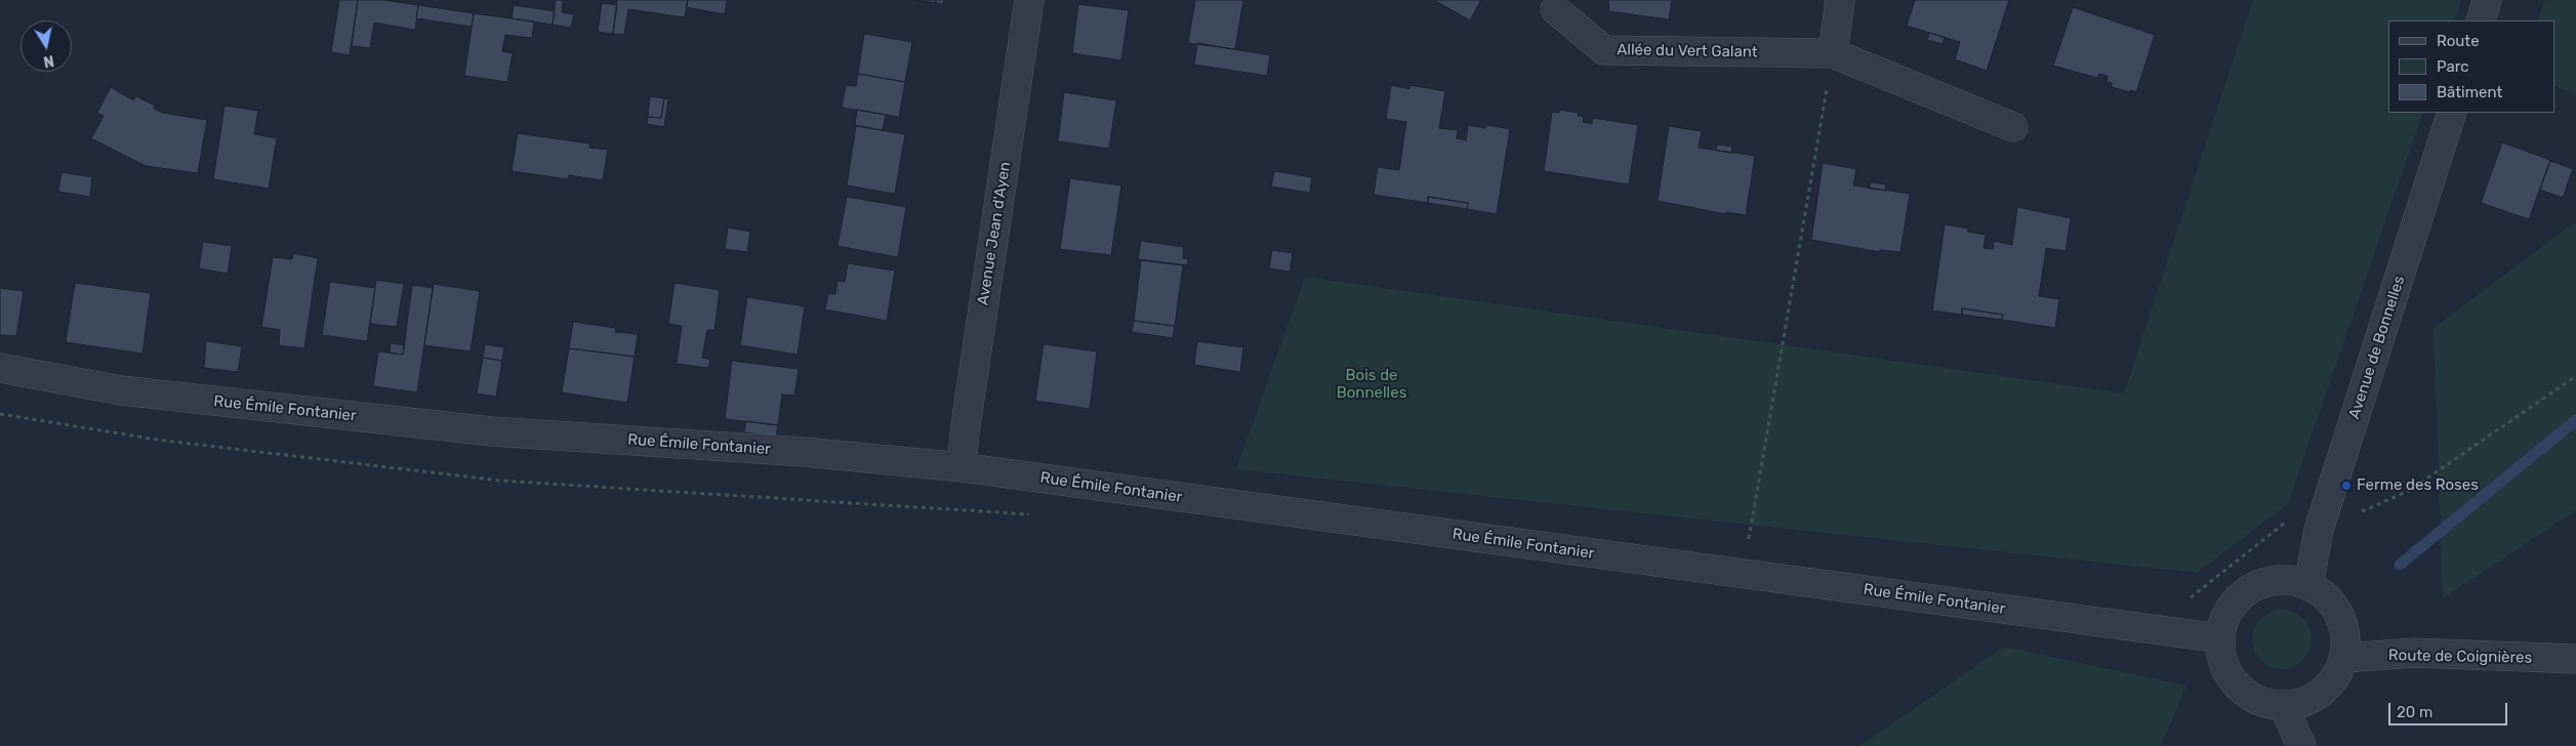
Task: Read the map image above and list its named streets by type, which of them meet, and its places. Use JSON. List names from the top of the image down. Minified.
{"streets":{"street":["Allée du Vert Galant","Avenue Jean d'Ayen","Avenue de Bonnelles","Rue Émile Fontanier","Route de Coignières"]},"crossings":[["Avenue Jean d'Ayen","Rue Émile Fontanier"],["Avenue de Bonnelles","Rue Émile Fontanier"],["Avenue de Bonnelles","Route de Coignières"],["Rue Émile Fontanier","Route de Coignières"]],"parks":["Bois de Bonnelles"],"places":["Ferme des Roses"],"legend":["Route","Parc","Bâtiment"],"scale_bar":"20 m","north":"bottom"}
